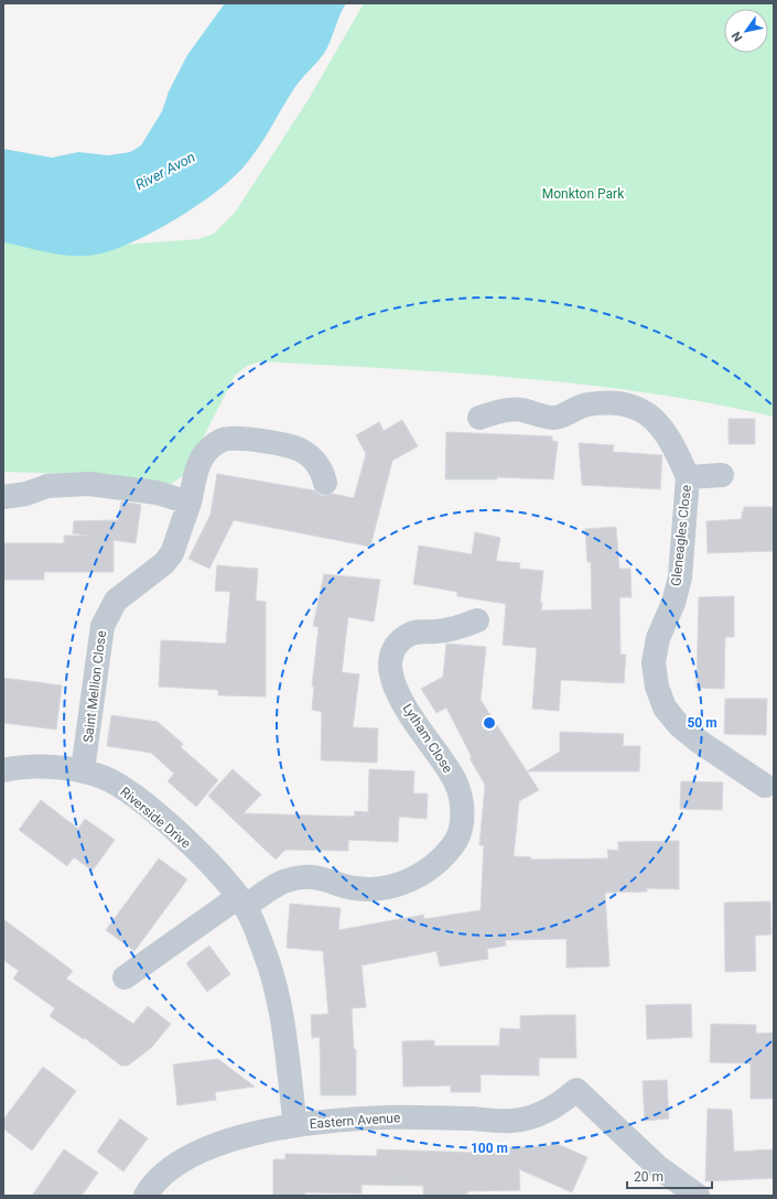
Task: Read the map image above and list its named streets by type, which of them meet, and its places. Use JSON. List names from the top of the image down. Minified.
{"streets":{"street":["Gleneagles Close","Saint Mellion Close","Lytham Close","Riverside Drive","Eastern Avenue"]},"crossings":[["Saint Mellion Close","Riverside Drive"],["Lytham Close","Riverside Drive"],["Riverside Drive","Eastern Avenue"]],"water":["River Avon"],"parks":["Monkton Park"],"scale_bar":"20 m","north":"bottom left","rings":["50 m","100 m"]}
